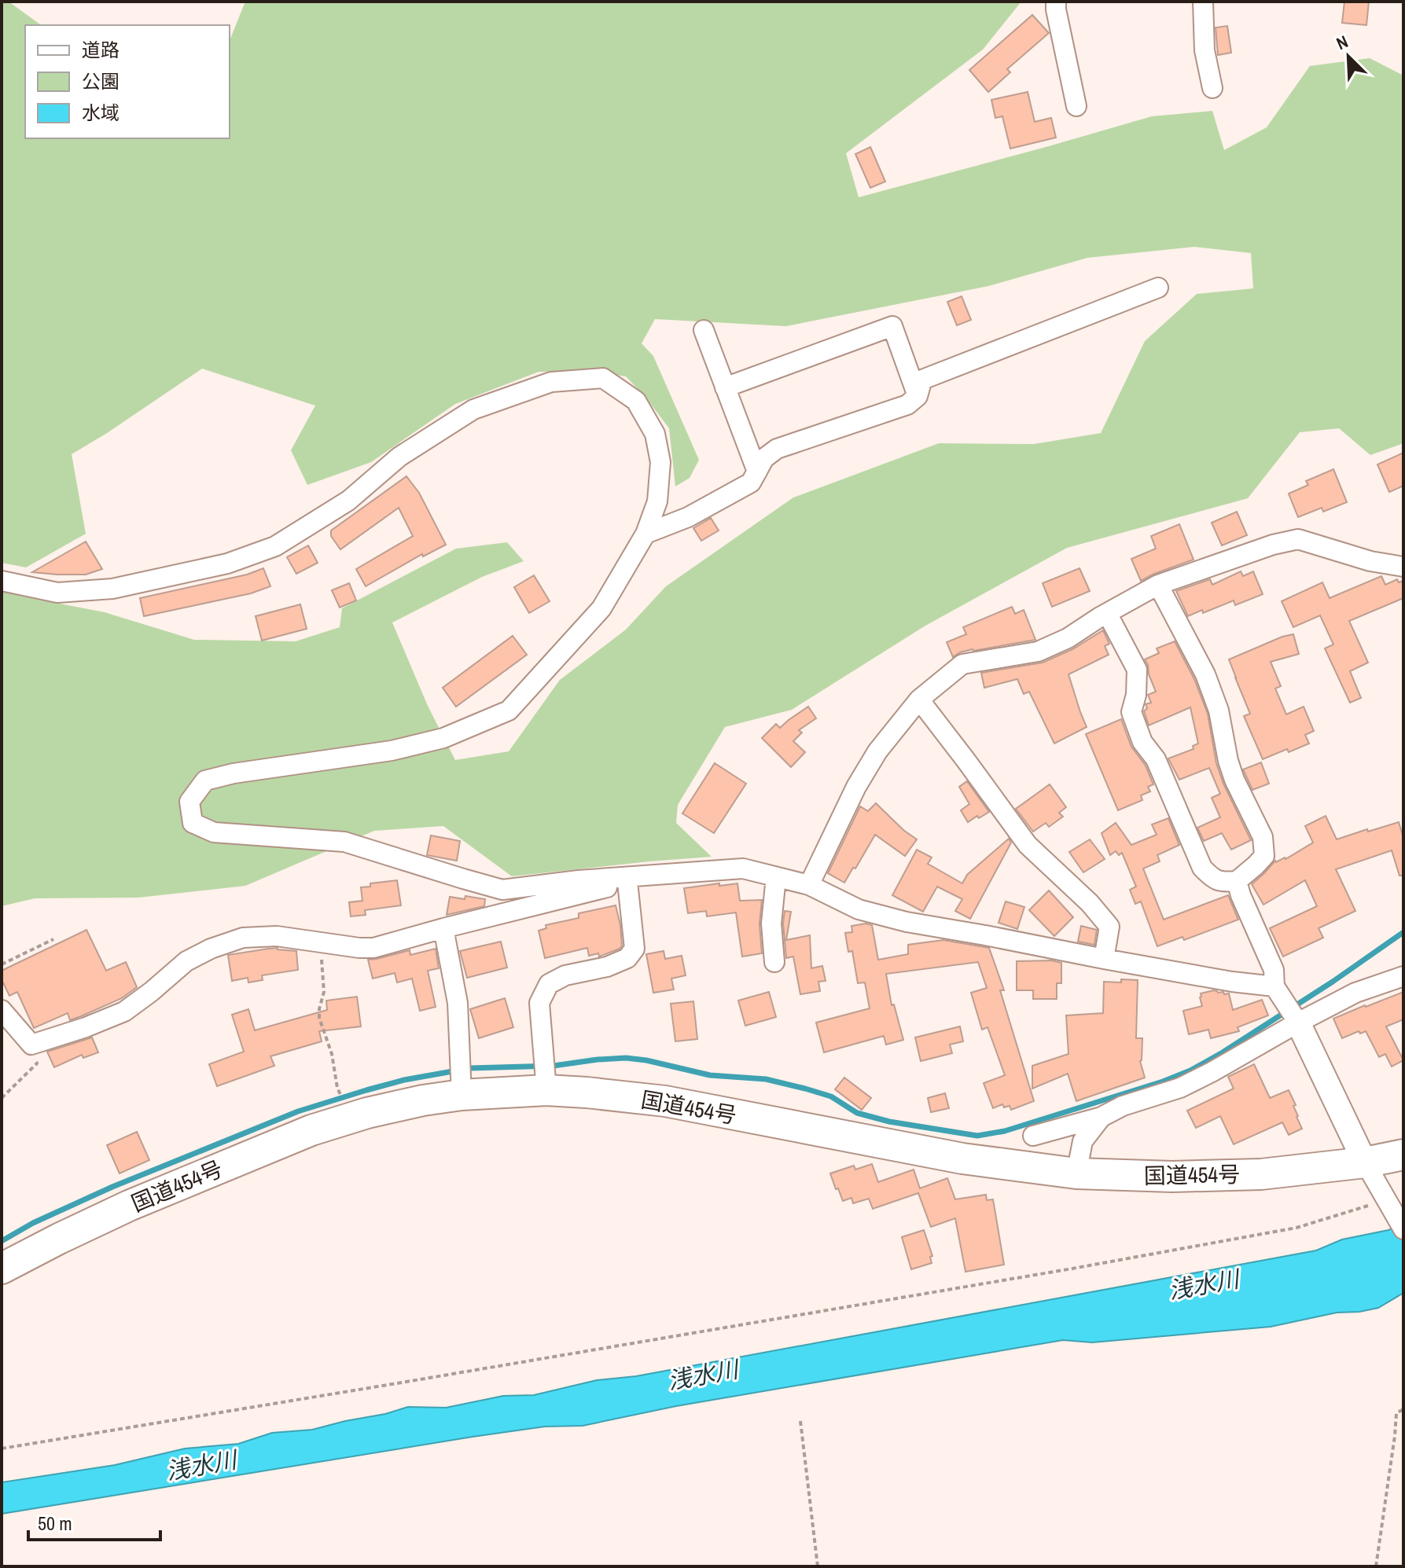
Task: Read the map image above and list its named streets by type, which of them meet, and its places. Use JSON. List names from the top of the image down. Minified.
{"streets":{"highway":["国道454号"]},"water":["浅水川"],"legend":["道路","公園","水域"],"scale_bar":"50 m","north":"top left"}
